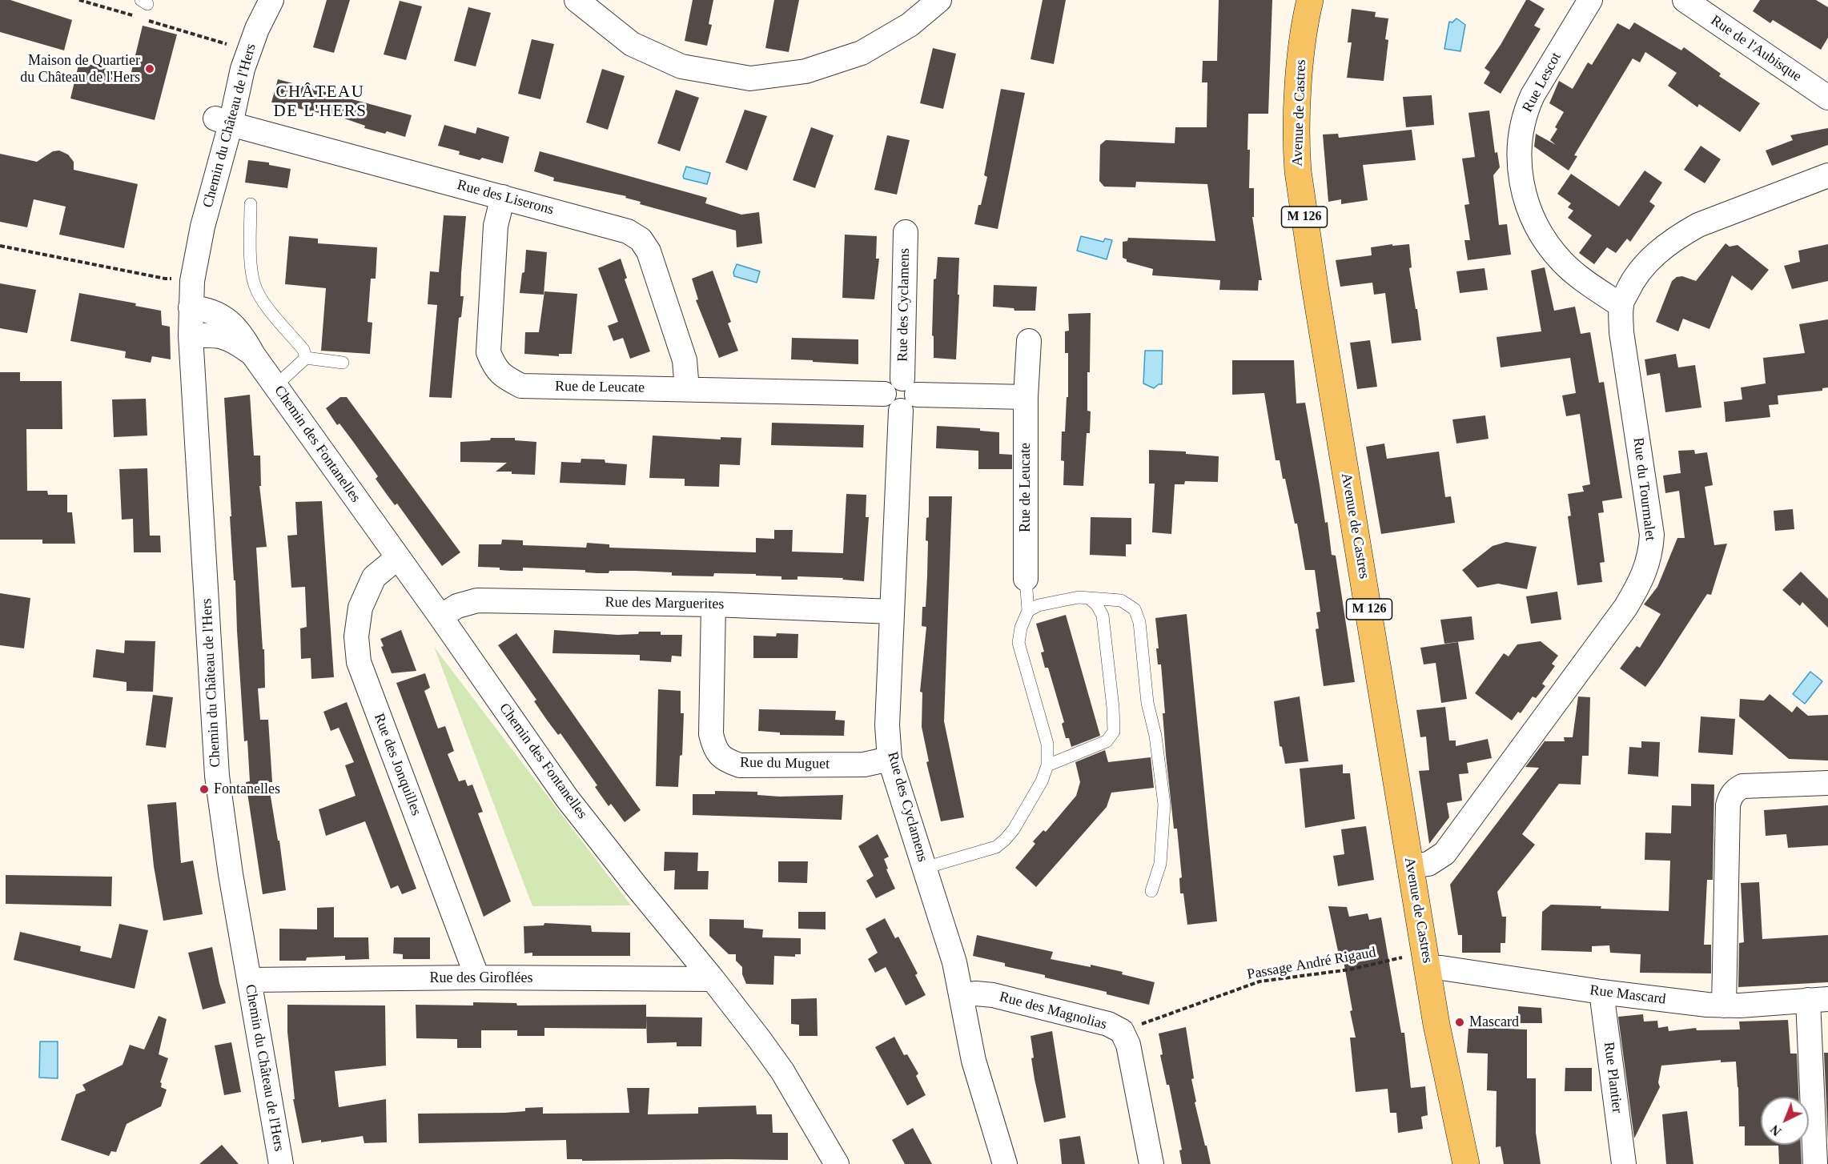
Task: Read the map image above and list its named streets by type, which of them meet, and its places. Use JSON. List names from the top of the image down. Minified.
{"streets":{"main road":["Avenue de Castres","M 126"],"street":["Rue de l'Aubisque","Rue Lescot","Chemin du Château de l'Hers","Rue des Liserons","Rue des Cyclamens","Rue de Leucate","Chemin des Fontanelles","Rue du Tourmalet","Rue des Marguerites","Rue du Muguet","Rue des Jonquilles","Rue des Giroflées","Rue Mascard","Rue des Magnolias","Rue Plantier"],"path":["Passage André Rigaud"]},"crossings":[["Rue Lescot","Rue du Tourmalet"],["Avenue de Castres","Rue du Tourmalet"],["Avenue de Castres","Passage André Rigaud"],["Avenue de Castres","Rue Mascard"],["Chemin du Château de l'Hers","Rue des Liserons"],["Chemin du Château de l'Hers","Chemin des Fontanelles"],["Chemin du Château de l'Hers","Rue des Giroflées"],["Rue des Liserons","Rue de Leucate"],["Rue des Cyclamens","Rue de Leucate"],["Rue des Cyclamens","Rue des Marguerites"],["Rue des Cyclamens","Rue du Muguet"],["Rue des Cyclamens","Rue des Magnolias"],["Chemin des Fontanelles","Rue des Marguerites"],["Chemin des Fontanelles","Rue des Jonquilles"],["Chemin des Fontanelles","Rue des Giroflées"],["Rue des Marguerites","Rue du Muguet"],["Rue des Jonquilles","Rue des Giroflées"],["Passage André Rigaud","Rue Mascard"],["Rue Mascard","Rue Plantier"]],"districts":["CHÂTEAU DE L'HERS"],"places":["Maison de Quartier du Château de l'Hers","Fontanelles","Mascard"],"north":"bottom left"}
